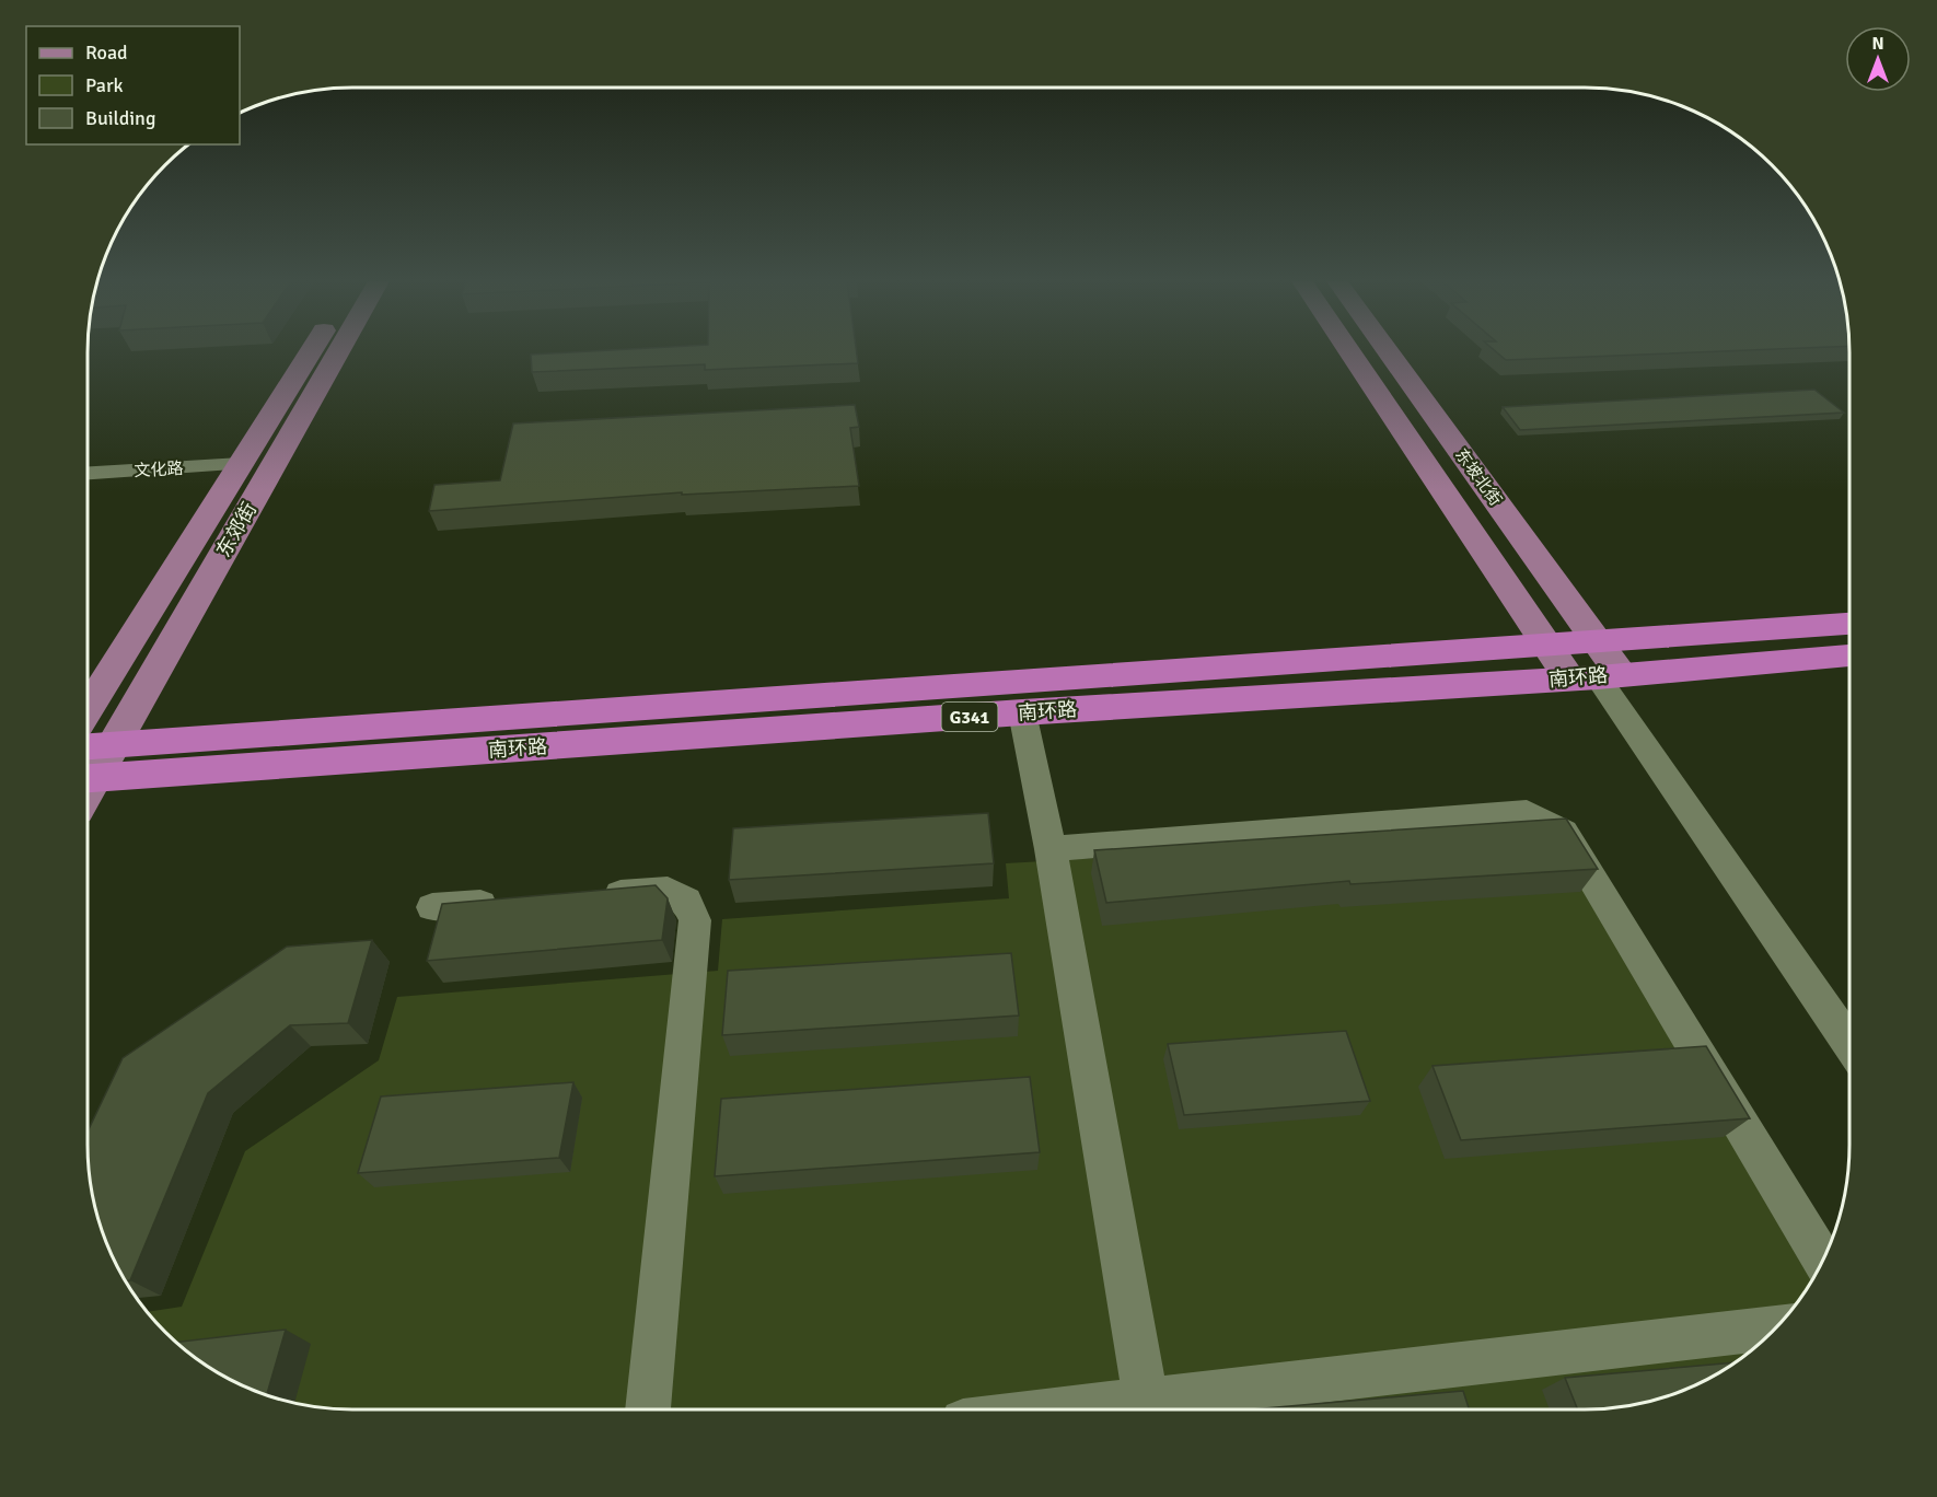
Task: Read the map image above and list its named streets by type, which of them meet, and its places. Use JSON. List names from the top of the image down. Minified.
{"streets":{"highway":["南环路","G341"],"main road":["东坡北街","东郊街"],"street":["文化路"]},"crossings":[["文化路","东郊街"],["东坡北街","南环路"],["东郊街","南环路"]],"legend":["Road","Park","Building"],"north":"top"}
